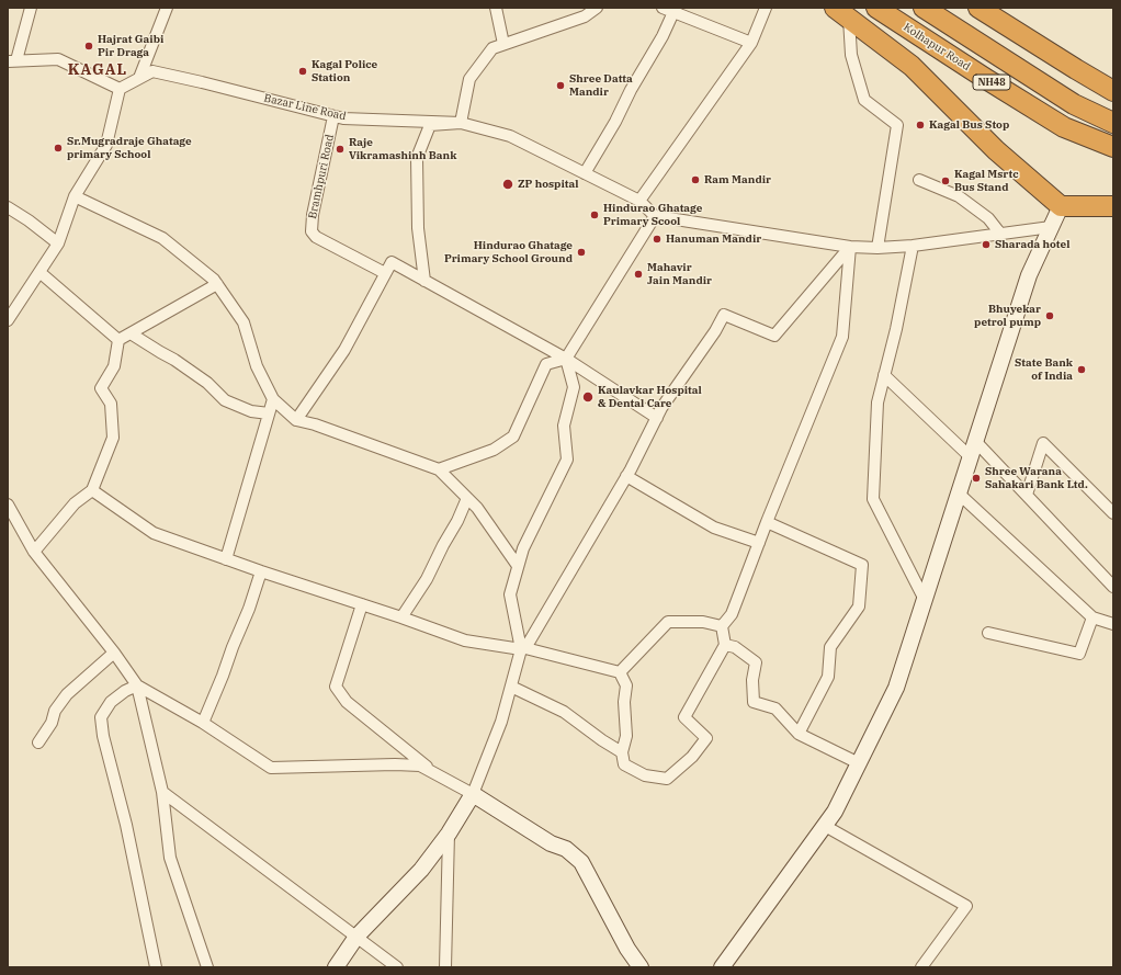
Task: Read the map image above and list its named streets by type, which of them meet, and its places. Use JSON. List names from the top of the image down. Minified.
{"streets":{"highway":["Kolhapur Road","NH48"],"street":["Bazar Line Road","Bramhpuri Road"]},"crossings":[["Bazar Line Road","Bramhpuri Road"]],"districts":["KAGAL"],"places":["Hajrat Gaibi Pir Draga","Kagal Police Station","Shree Datta Mandir","Kagal Bus Stop","Sr.Mugradraje Ghatage primary School","Raje Vikramashinh Bank","Ram Mandir","Kagal Msrtc Bus Stand","ZP hospital","Hindurao Ghatage Primary Scool","Hanuman Mandir","Sharada hotel","Hindurao Ghatage Primary School Ground","Mahavir Jain Mandir","Bhuyekar petrol pump","State Bank of India","Kaulavkar Hospital & Dental Care","Shree Warana Sahakari Bank Ltd."]}
